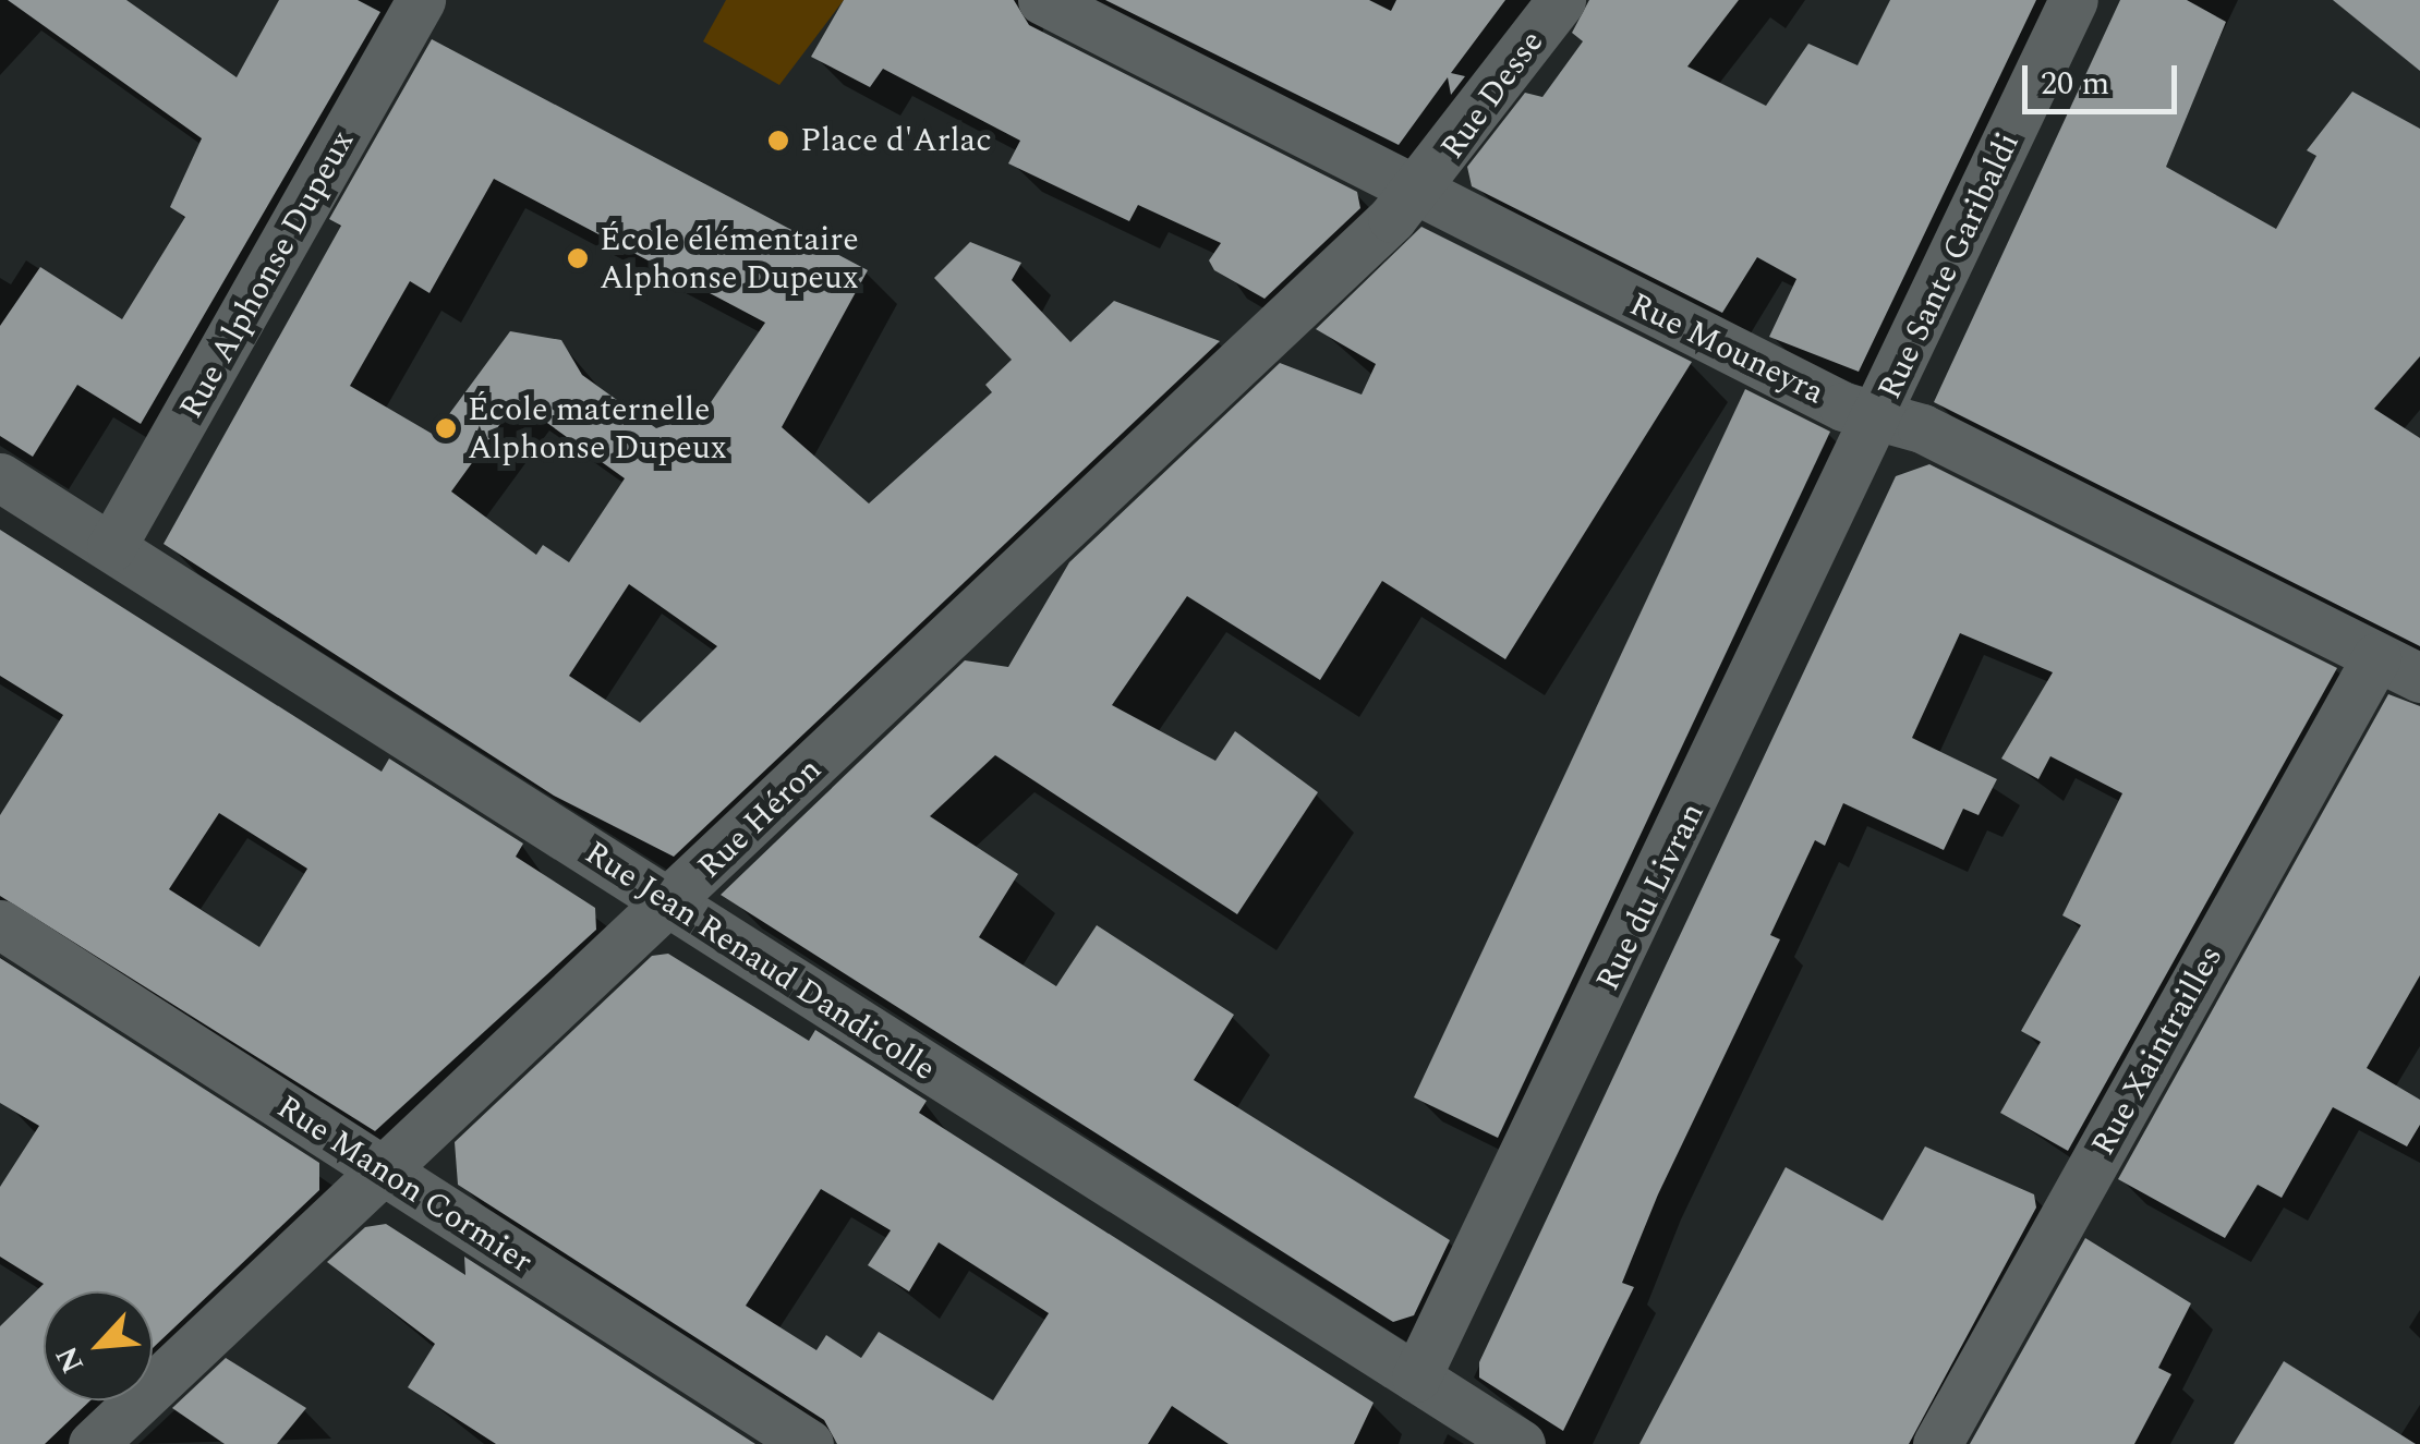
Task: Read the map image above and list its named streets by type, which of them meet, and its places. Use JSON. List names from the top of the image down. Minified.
{"streets":{"street":["Rue Desse","Rue Sante Garibaldi","Rue Alphonse Dupeux","Rue Mouneyra","Rue Héron","Rue du Livran","Rue Jean Renaud Dandicolle","Rue Xaintrailles","Rue Manon Cormier"]},"crossings":[["Rue Desse","Rue Mouneyra"],["Rue Desse","Rue Héron"],["Rue Sante Garibaldi","Rue Mouneyra"],["Rue Sante Garibaldi","Rue du Livran"],["Rue Alphonse Dupeux","Rue Jean Renaud Dandicolle"],["Rue Mouneyra","Rue Héron"],["Rue Mouneyra","Rue du Livran"],["Rue Mouneyra","Rue Xaintrailles"],["Rue Héron","Rue Jean Renaud Dandicolle"],["Rue Héron","Rue Manon Cormier"],["Rue du Livran","Rue Jean Renaud Dandicolle"]],"places":["Place d'Arlac","École élémentaire Alphonse Dupeux","École maternelle Alphonse Dupeux"],"scale_bar":"20 m","north":"bottom left"}
